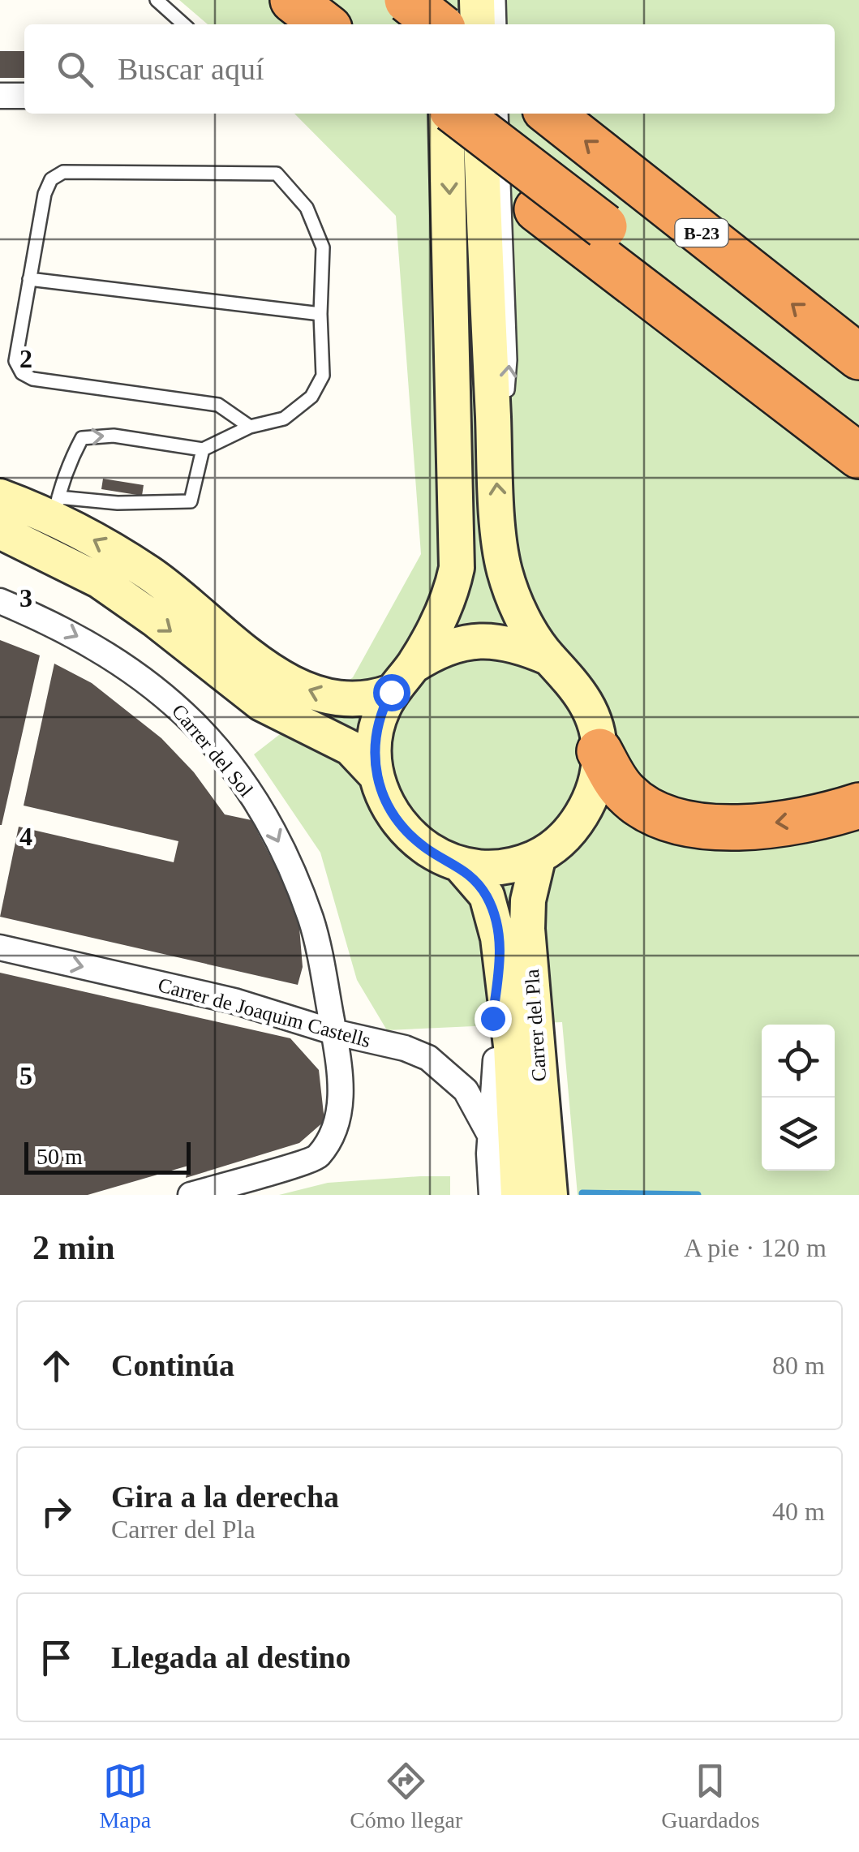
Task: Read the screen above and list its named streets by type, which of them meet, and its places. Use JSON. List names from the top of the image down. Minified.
{"streets":{"highway":["B-23"],"main road":["Carrer del Pla"],"street":["Carrer del Sol","Carrer de Joaquim Castells"]},"crossings":[["Carrer del Sol","Carrer de Joaquim Castells"],["Carrer de Joaquim Castells","Carrer del Pla"]],"one_way":["Carrer del Sol","Carrer de Joaquim Castells"],"scale_bar":"50 m","page":{"search":"Buscar aquí","scale":"50 m","heading":["2 min","A pie · 120 m"],"list":[["Continúa","80 m"],["Gira a la derecha","Carrer del Pla","40 m"],"Llegada al destino"],"nav":["Mapa","Cómo llegar","Guardados"]},"grid":{"rows":["2","3","4","5"]}}
